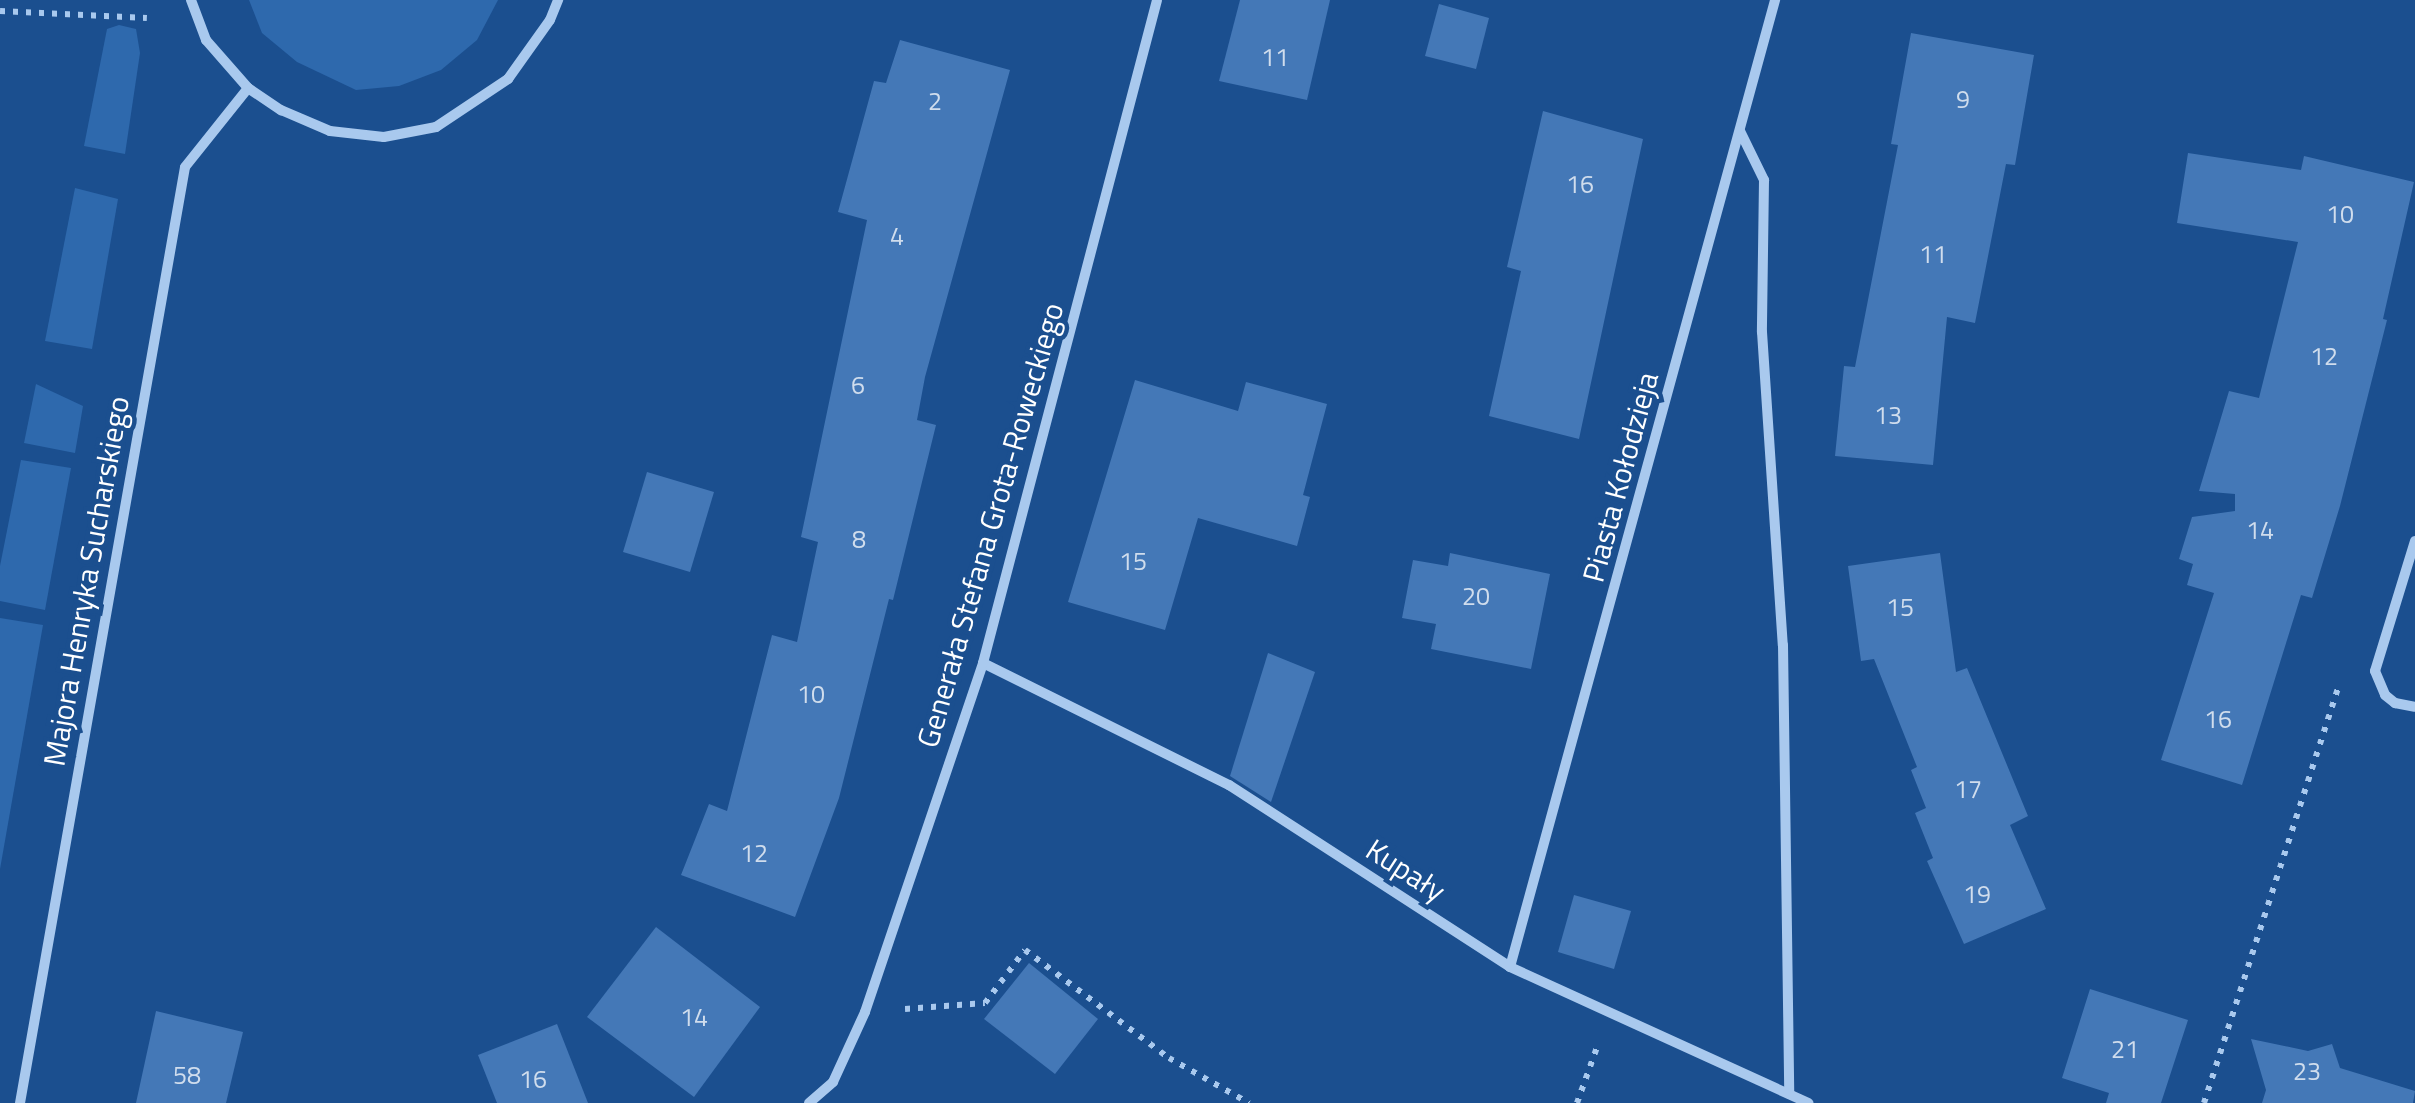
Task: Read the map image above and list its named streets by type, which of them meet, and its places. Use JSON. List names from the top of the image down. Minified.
{"streets":{"street":["Piasta Kołodzieja","Generała Stefana Grota-Roweckiego","Majora Henryka Sucharskiego","Kupały"]},"crossings":[["Piasta Kołodzieja","Kupały"],["Generała Stefana Grota-Roweckiego","Kupały"]],"house_numbers":["11","9","2","16","10","4","11","12","6","13","14","8","15","20","15","10","16","17","12","19","14","21","23","58","16"]}
